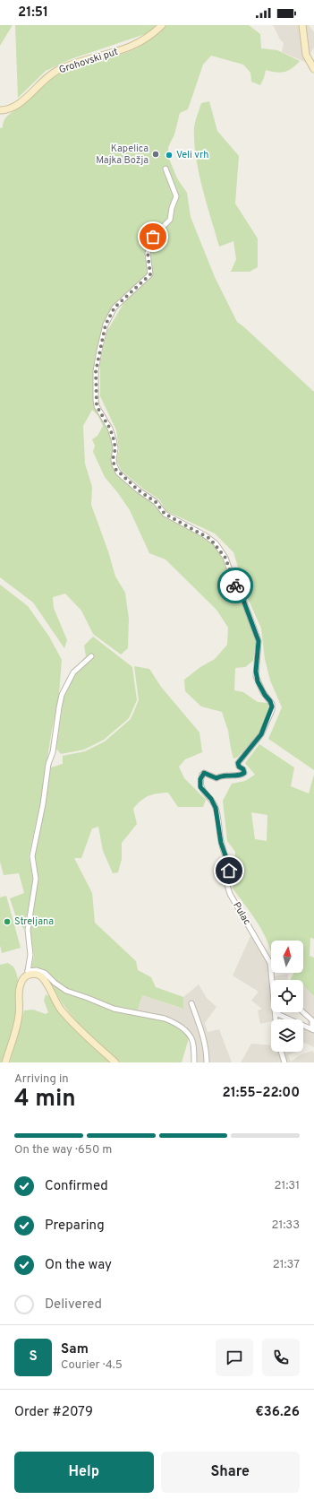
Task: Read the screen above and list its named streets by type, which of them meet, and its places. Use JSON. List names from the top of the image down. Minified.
{"streets":{"main road":["Grohovski put"],"street":["Pulac"]},"places":["Kapelica Majka Božja","Veli vrh","Streljana"],"north":"top","page":{"status":"21:51","heading":["4 min","Arriving in","21:55–22:00"],"panel":["Sam","Courier · 4.5","Order #2079","€36.26"],"bar":"On the way · 650 m","list":[["Confirmed","21:31"],["Preparing","21:33"],["On the way","21:37"],"Delivered"],"round":"S","buttons":["Help","Share"]}}
